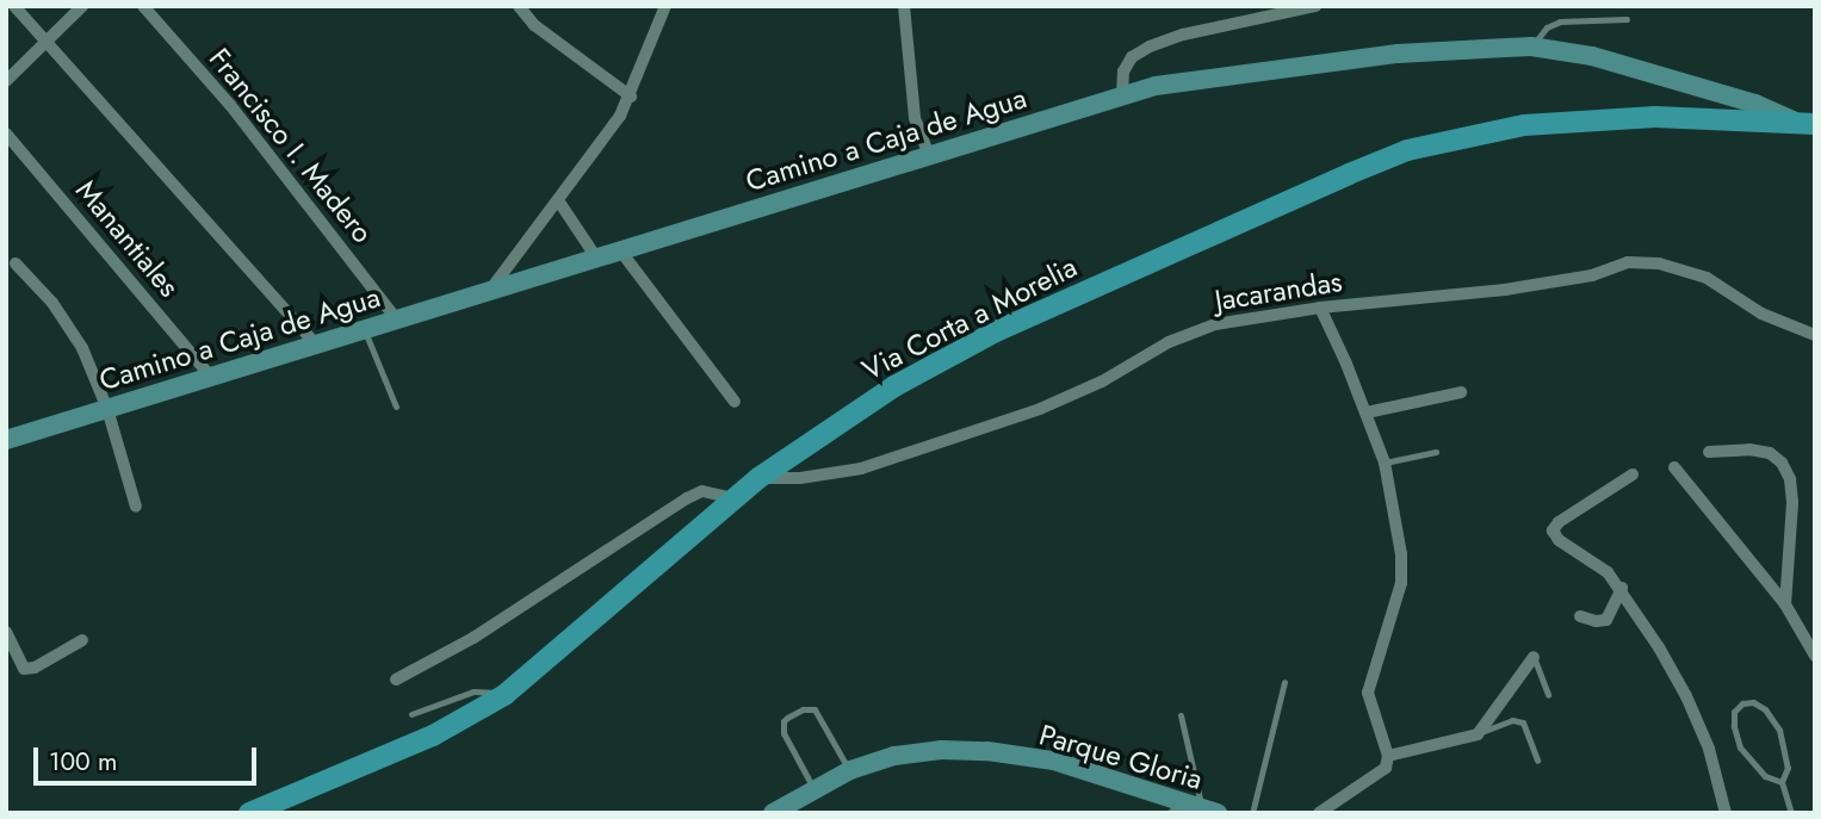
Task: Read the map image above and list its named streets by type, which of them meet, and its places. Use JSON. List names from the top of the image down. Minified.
{"streets":{"main road":["Camino a Caja de Agua","Via Corta a Morelia","Parque Gloria"],"street":["Francisco I. Madero","Manantiales","Jacarandas"]},"crossings":[["Camino a Caja de Agua","Francisco I. Madero"],["Camino a Caja de Agua","Manantiales"],["Camino a Caja de Agua","Via Corta a Morelia"],["Jacarandas","Via Corta a Morelia"]],"scale_bar":"100 m"}
